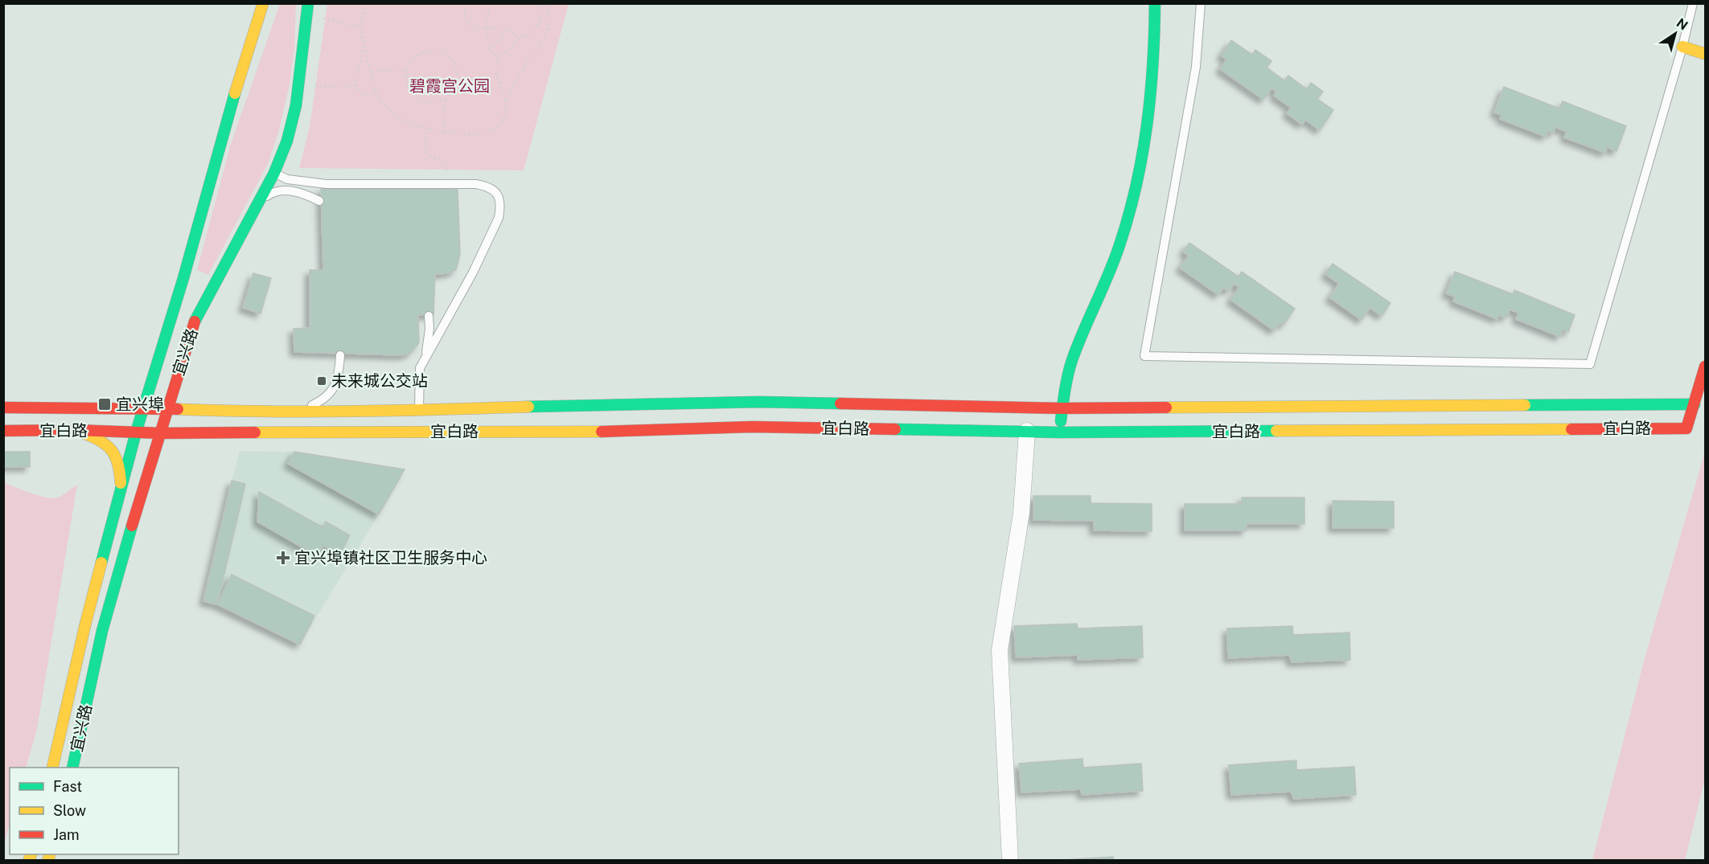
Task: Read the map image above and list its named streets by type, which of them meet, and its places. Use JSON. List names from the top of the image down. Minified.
{"streets":{"street":["宜兴路","宜白路"]},"crossings":[["宜兴路","宜白路"]],"parks":["碧霞宫公园"],"places":{"transit":["未来城公交站","宜兴埠"],"health":["宜兴埠镇社区卫生服务中心"]},"legend":["Fast","Slow","Jam"],"north":"top right"}
